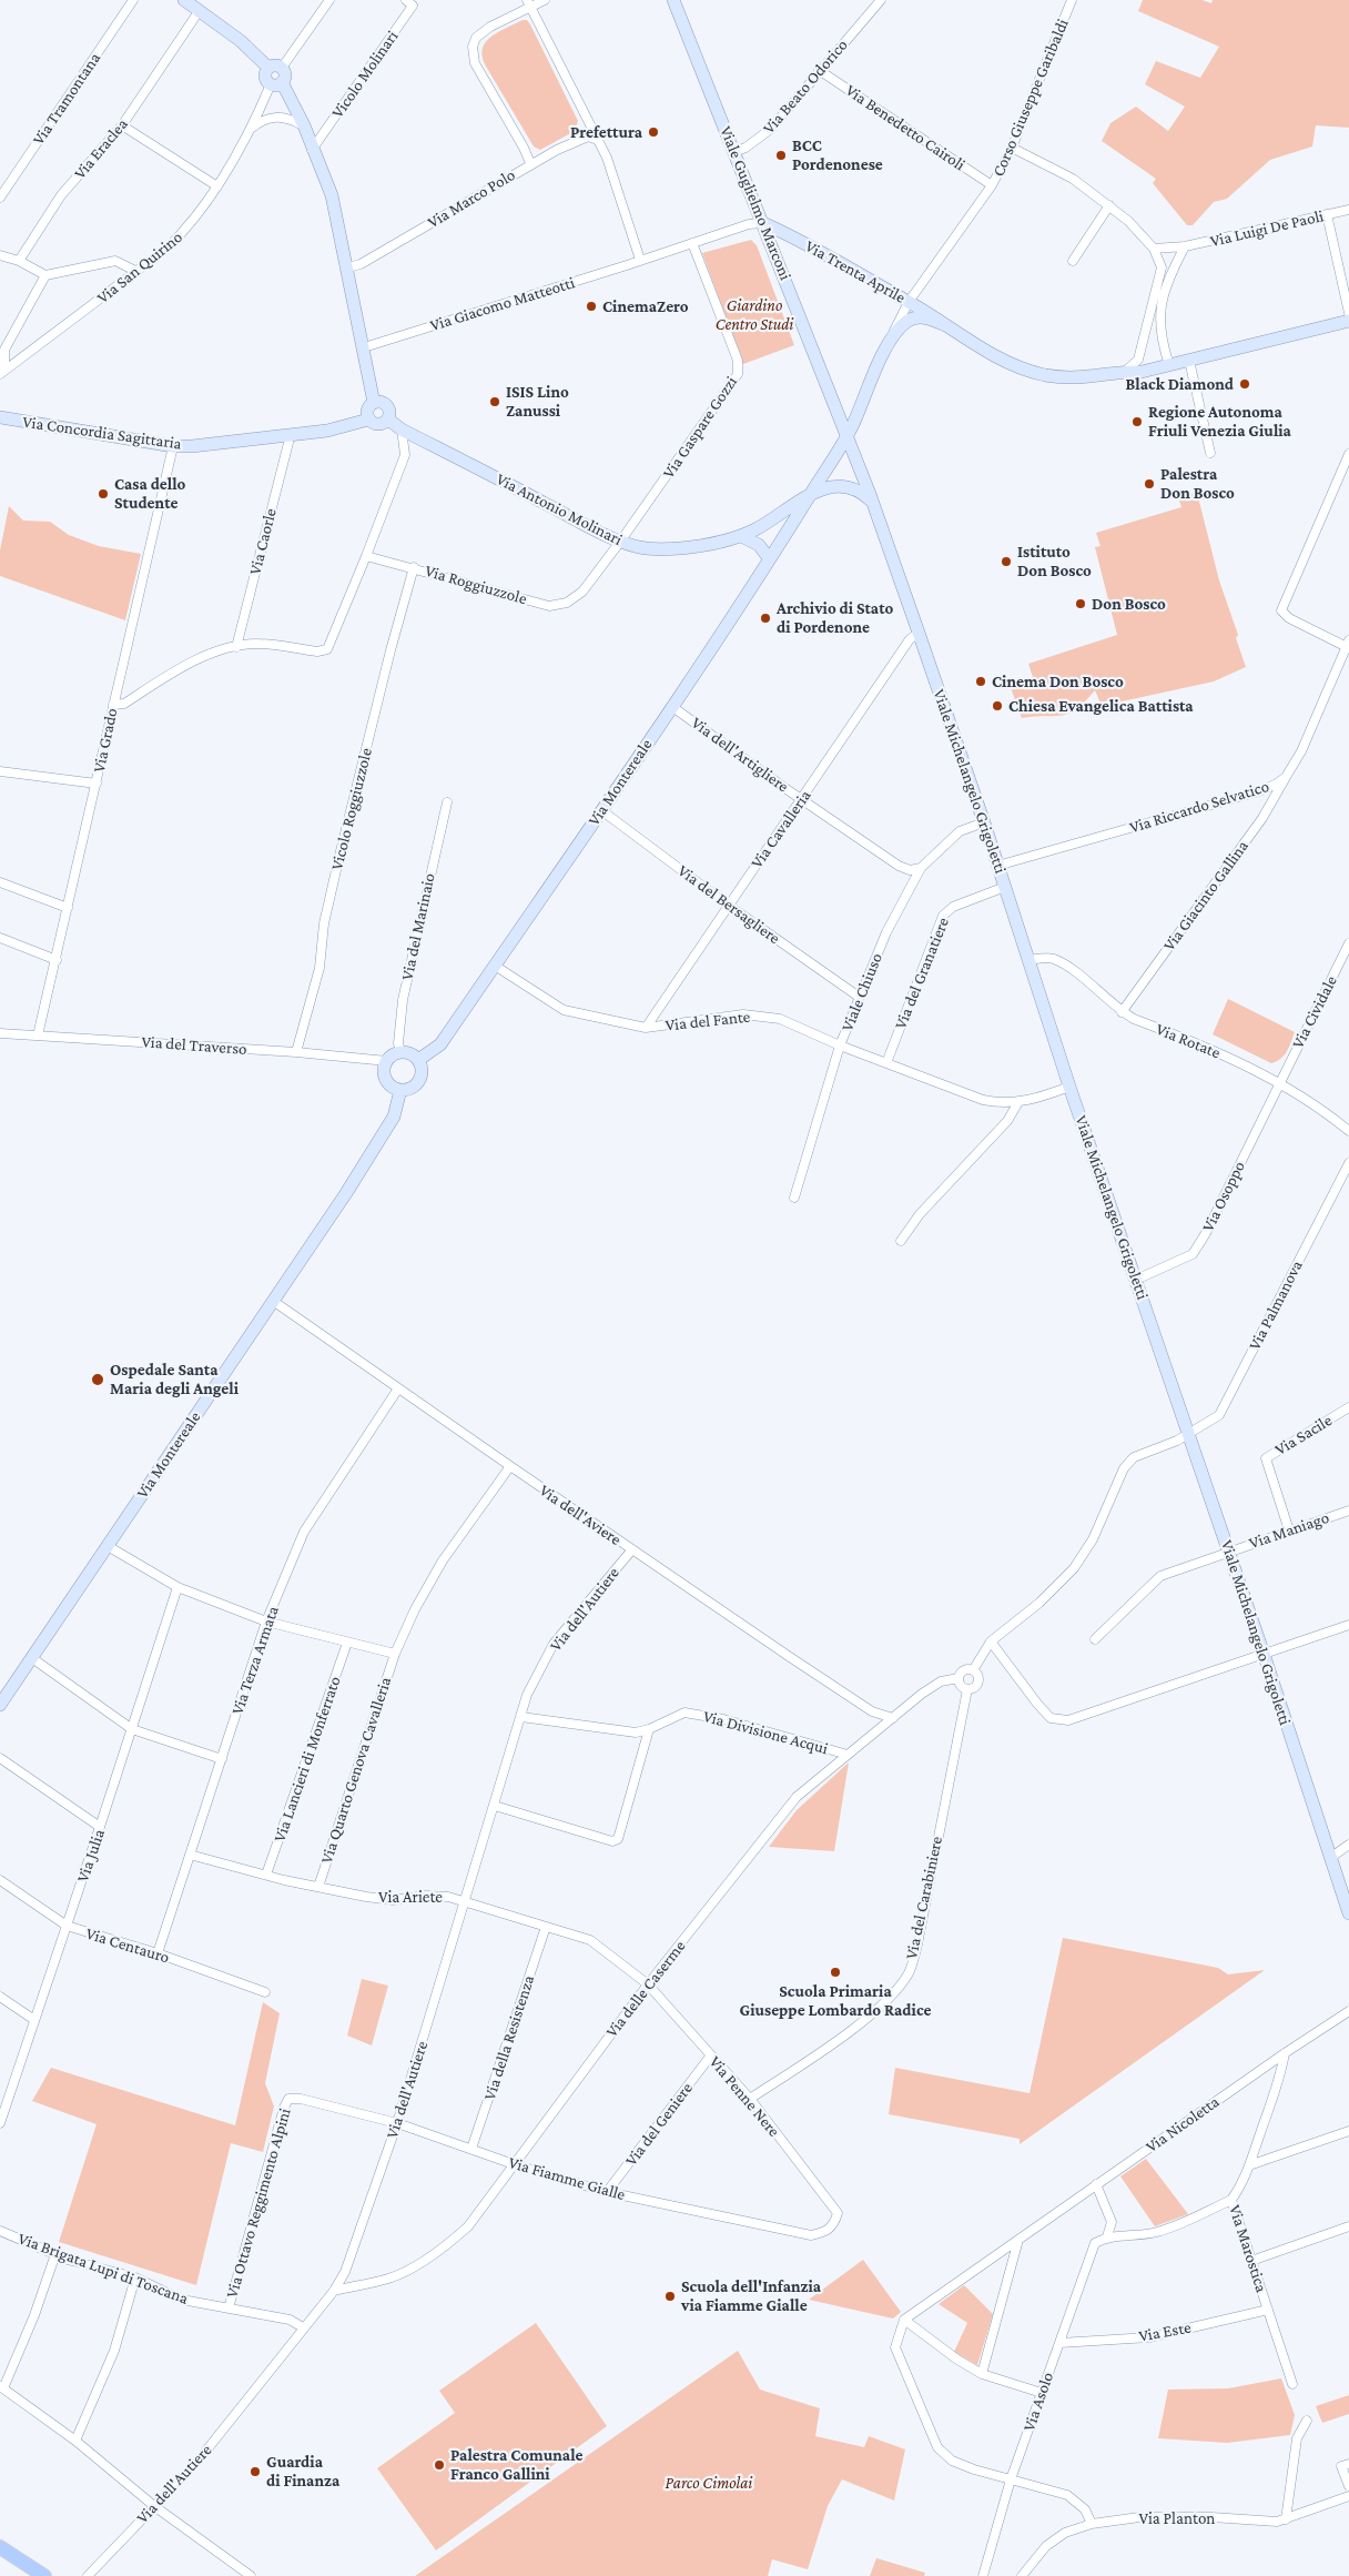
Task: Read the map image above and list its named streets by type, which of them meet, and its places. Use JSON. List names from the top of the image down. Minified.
{"streets":{"main road":["Viale Guglielmo Marconi","Via Trenta Aprile","Via Concordia Sagittaria","Via Antonio Molinari","Viale Michelangelo Grigoletti","Via Montereale"],"street":["Vicolo Molinari","Via Beato Odorico","Corso Giuseppe Garibaldi","Via Tramontana","Via Benedetto Cairoli","Via Eraclea","Via Marco Polo","Via Luigi De Paoli","Via San Quirino","Via Giacomo Matteotti","Via Gaspare Gozzi","Via Caorle","Via Roggiuzzole","Via Grado","Via dell'Artigliere","Via Riccardo Selvatico","Vicolo Roggiuzzole","Via Cavalleria","Via Giacinto Gallina","Via del Bersagliere","Via del Marinaio","Via del Granatiere","Viale Chiuso","Via Cividale","Via del Fante","Via Rotate","Via del Traverso","Via Osoppo","Via Palmanova","Via Sacile","Via dell'Aviere","Via Maniago","Via dell'Autiere","Via Terza Armata","Via Divisione Acqui","Via Lancieri di Monferrato","Via Quarto Genova Cavalleria","Via Julia","Via Ariete","Via del Carabiniere","Via Centauro","Via delle Caserme","Via della Resistenza","Via Penne Nere","Via del Geniere","Via Nicoletta","Via Fiamme Gialle","Via Ottavo Reggimento Alpini","Via Marostica","Via Brigata Lupi di Toscana","Via Este","Via Asolo","Via Planton"]},"crossings":[["Via Beato Odorico","Via Benedetto Cairoli"],["Via Beato Odorico","Viale Guglielmo Marconi"],["Corso Giuseppe Garibaldi","Via Benedetto Cairoli"],["Corso Giuseppe Garibaldi","Via Trenta Aprile"],["Corso Giuseppe Garibaldi","Via Montereale"],["Viale Guglielmo Marconi","Via Trenta Aprile"],["Viale Guglielmo Marconi","Via Giacomo Matteotti"],["Viale Guglielmo Marconi","Viale Michelangelo Grigoletti"],["Viale Guglielmo Marconi","Via Montereale"],["Via Trenta Aprile","Via Giacomo Matteotti"],["Via Trenta Aprile","Via Montereale"],["Via Giacomo Matteotti","Via Gaspare Gozzi"],["Via Gaspare Gozzi","Via Antonio Molinari"],["Via Gaspare Gozzi","Via Roggiuzzole"],["Via Concordia Sagittaria","Via Antonio Molinari"],["Via Concordia Sagittaria","Via Caorle"],["Via Concordia Sagittaria","Via Grado"],["Via Antonio Molinari","Via Montereale"],["Via Roggiuzzole","Vicolo Roggiuzzole"],["Via Grado","Via del Traverso"],["Via dell'Artigliere","Via Montereale"],["Via dell'Artigliere","Via Cavalleria"],["Via dell'Artigliere","Viale Chiuso"],["Viale Michelangelo Grigoletti","Via Riccardo Selvatico"],["Viale Michelangelo Grigoletti","Via Cavalleria"],["Viale Michelangelo Grigoletti","Via del Granatiere"],["Viale Michelangelo Grigoletti","Viale Chiuso"],["Viale Michelangelo Grigoletti","Via del Fante"],["Viale Michelangelo Grigoletti","Via Rotate"],["Viale Michelangelo Grigoletti","Via Osoppo"],["Viale Michelangelo Grigoletti","Via Palmanova"],["Viale Michelangelo Grigoletti","Via Maniago"],["Via Montereale","Via del Bersagliere"],["Via Montereale","Via del Marinaio"],["Via Montereale","Via del Fante"],["Via Montereale","Via del Traverso"],["Via Montereale","Via dell'Aviere"],["Via Riccardo Selvatico","Via Giacinto Gallina"],["Vicolo Roggiuzzole","Via del Traverso"],["Via Cavalleria","Via del Bersagliere"],["Via Cavalleria","Via del Fante"],["Via Giacinto Gallina","Via Rotate"],["Via del Bersagliere","Viale Chiuso"],["Via del Marinaio","Via del Traverso"],["Via del Granatiere","Via del Fante"],["Viale Chiuso","Via del Fante"],["Via Cividale","Via Rotate"],["Via Cividale","Via Osoppo"],["Via Rotate","Via Osoppo"],["Via Sacile","Via Maniago"],["Via dell'Aviere","Via dell'Autiere"],["Via dell'Aviere","Via Terza Armata"],["Via dell'Aviere","Via Quarto Genova Cavalleria"],["Via dell'Aviere","Via delle Caserme"],["Via dell'Autiere","Via Divisione Acqui"],["Via dell'Autiere","Via Ariete"],["Via dell'Autiere","Via delle Caserme"],["Via dell'Autiere","Via Fiamme Gialle"],["Via dell'Autiere","Via Brigata Lupi di Toscana"],["Via Terza Armata","Via Ariete"],["Via Terza Armata","Via Centauro"],["Via Divisione Acqui","Via delle Caserme"],["Via Lancieri di Monferrato","Via Ariete"],["Via Quarto Genova Cavalleria","Via Ariete"],["Via Julia","Via Centauro"],["Via Ariete","Via delle Caserme"],["Via Ariete","Via della Resistenza"],["Via Ariete","Via Penne Nere"],["Via del Carabiniere","Via delle Caserme"],["Via del Carabiniere","Via Penne Nere"],["Via delle Caserme","Via Penne Nere"],["Via delle Caserme","Via Fiamme Gialle"],["Via della Resistenza","Via Fiamme Gialle"],["Via Penne Nere","Via del Geniere"],["Via Penne Nere","Via Fiamme Gialle"],["Via del Geniere","Via Fiamme Gialle"],["Via Nicoletta","Via Marostica"],["Via Fiamme Gialle","Via Ottavo Reggimento Alpini"],["Via Ottavo Reggimento Alpini","Via Brigata Lupi di Toscana"],["Via Marostica","Via Este"],["Via Este","Via Asolo"]],"parks":["Giardino Centro Studi","Parco Cimolai"],"places":["Prefettura","BCC Pordenonese","CinemaZero","Black Diamond","ISIS Lino Zanussi","Regione Autonoma Friuli Venezia Giulia","Palestra Don Bosco","Casa dello Studente","Istituto Don Bosco","Don Bosco","Archivio di Stato di Pordenone","Cinema Don Bosco","Chiesa Evangelica Battista","Ospedale Santa Maria degli Angeli","Scuola Primaria Giuseppe Lombardo Radice","Scuola dell'Infanzia via Fiamme Gialle","Palestra Comunale Franco Gallini","Guardia di Finanza"]}
